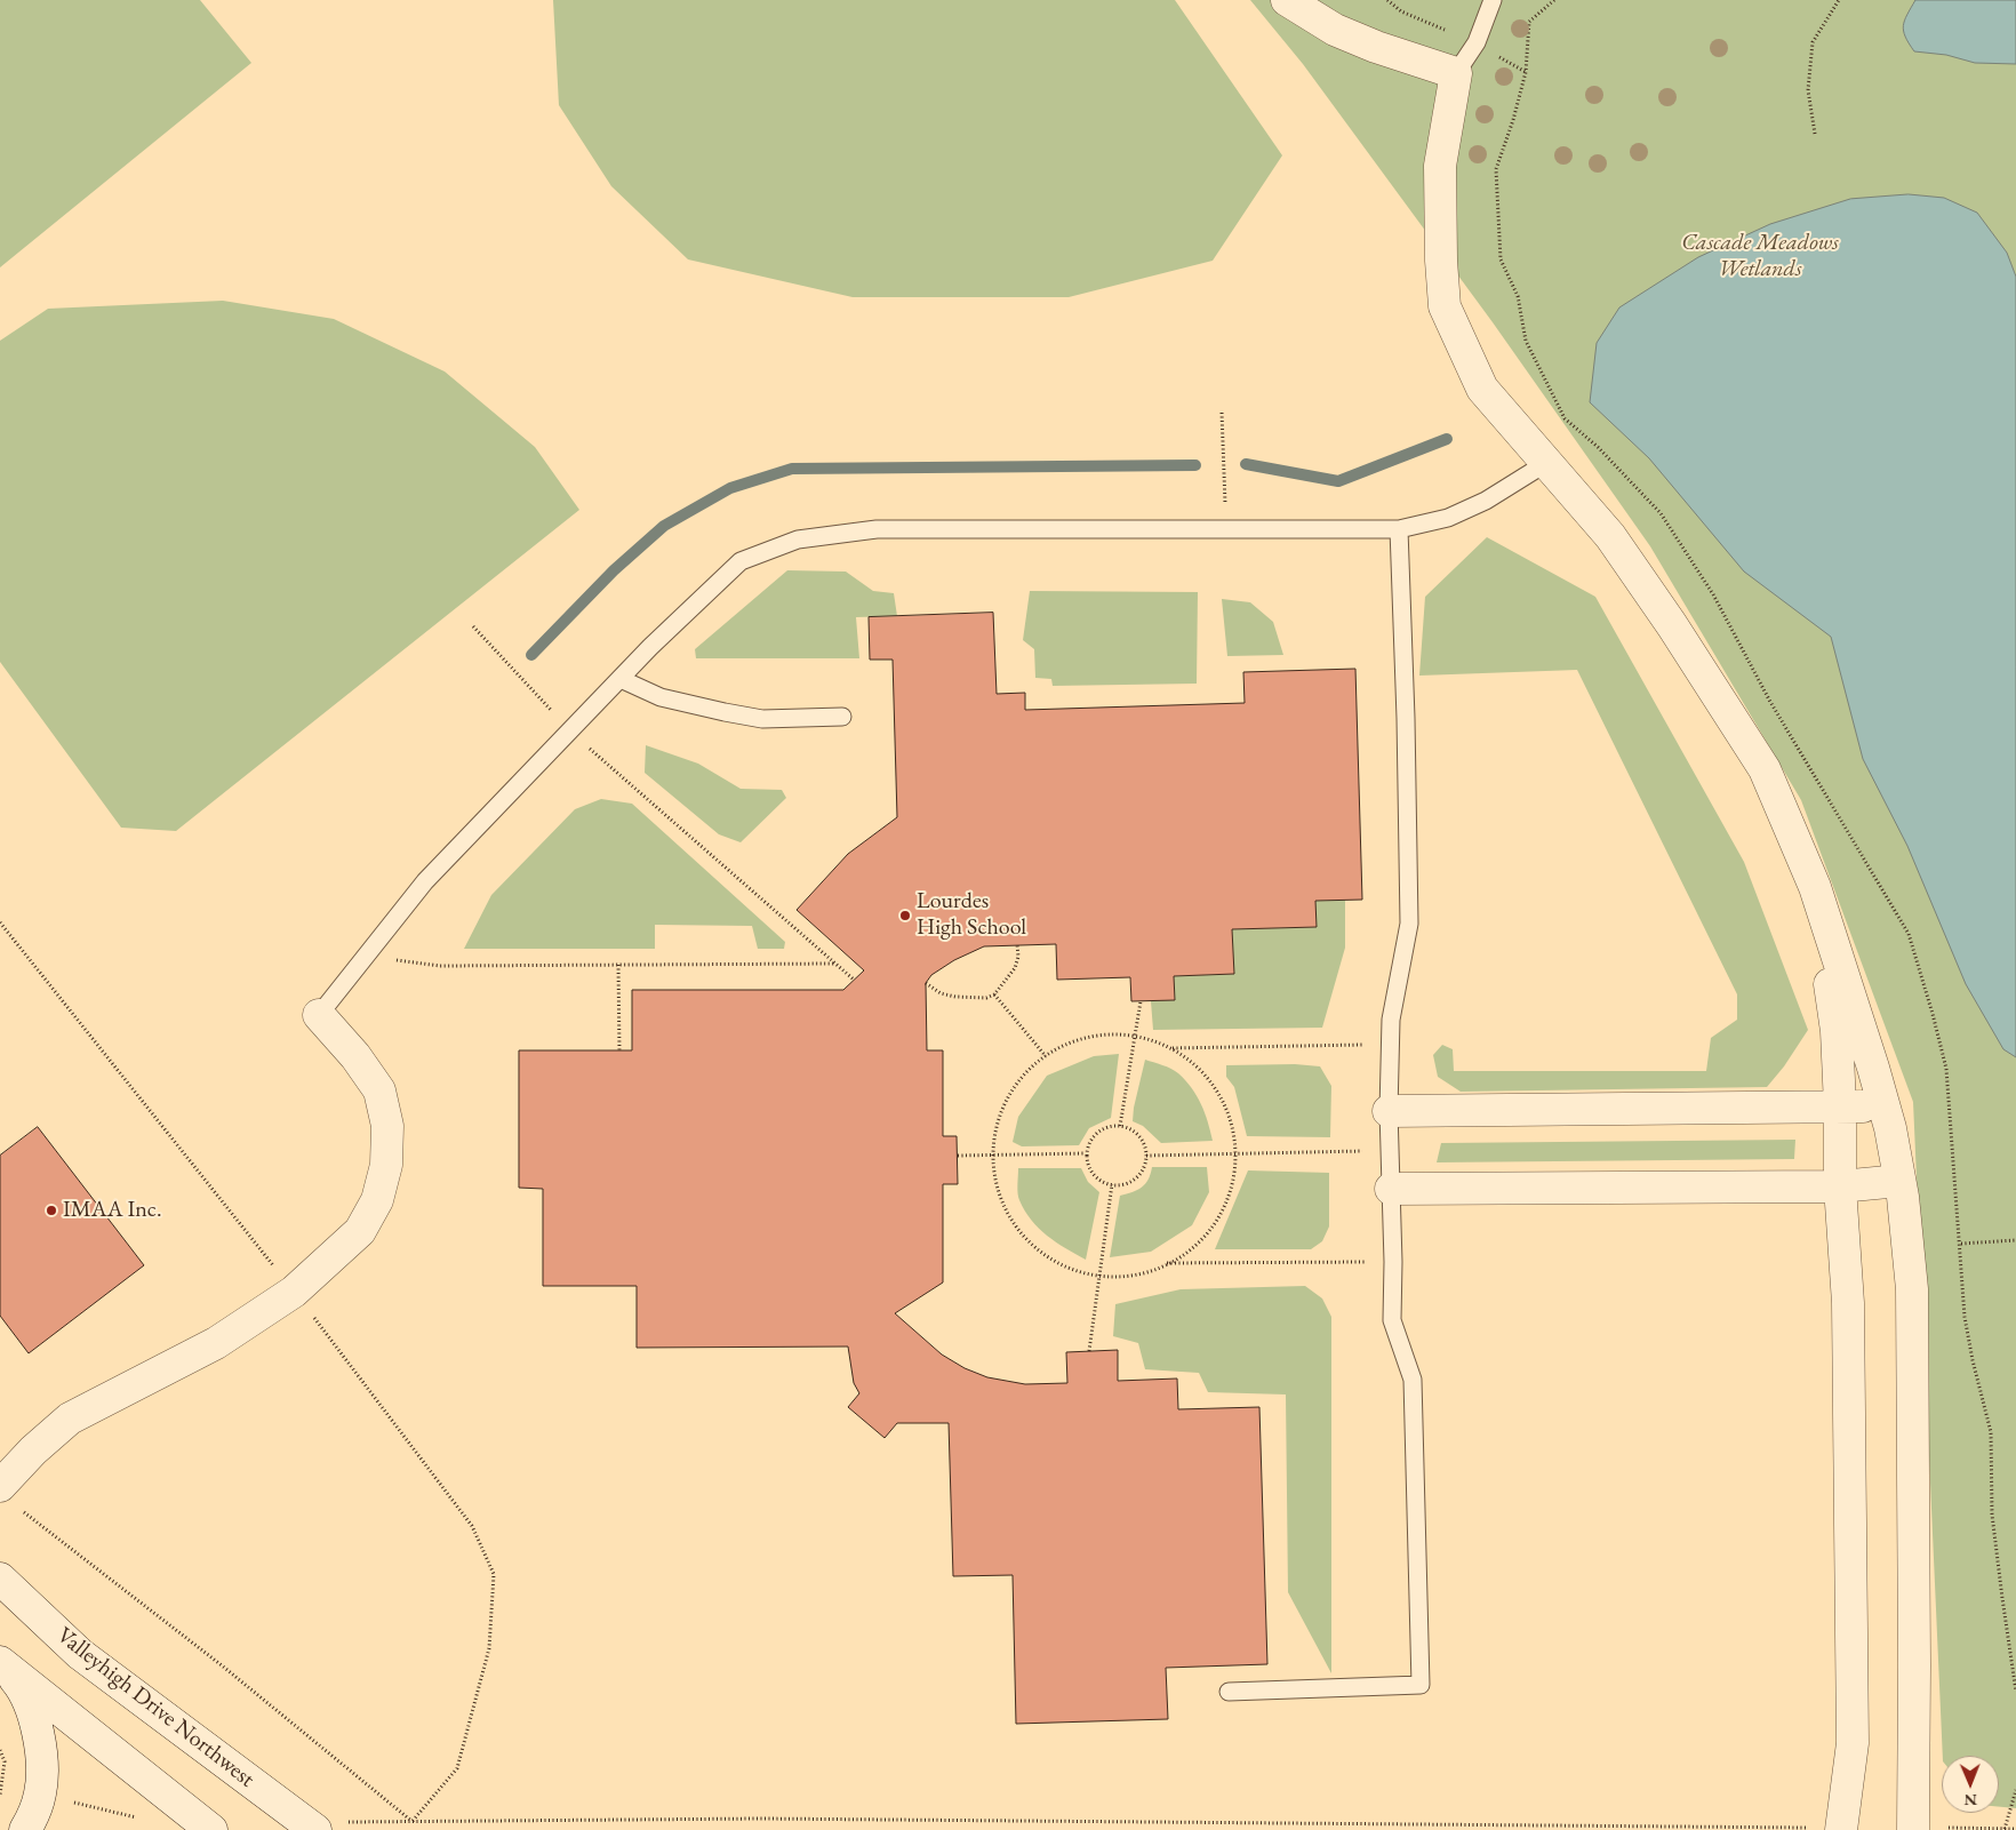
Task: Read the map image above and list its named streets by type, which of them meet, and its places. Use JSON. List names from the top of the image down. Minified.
{"streets":{"street":["Valleyhigh Drive Northwest"]},"parks":["Cascade Meadows Wetlands"],"places":["Lourdes High School","IMAA Inc."],"north":"bottom"}
